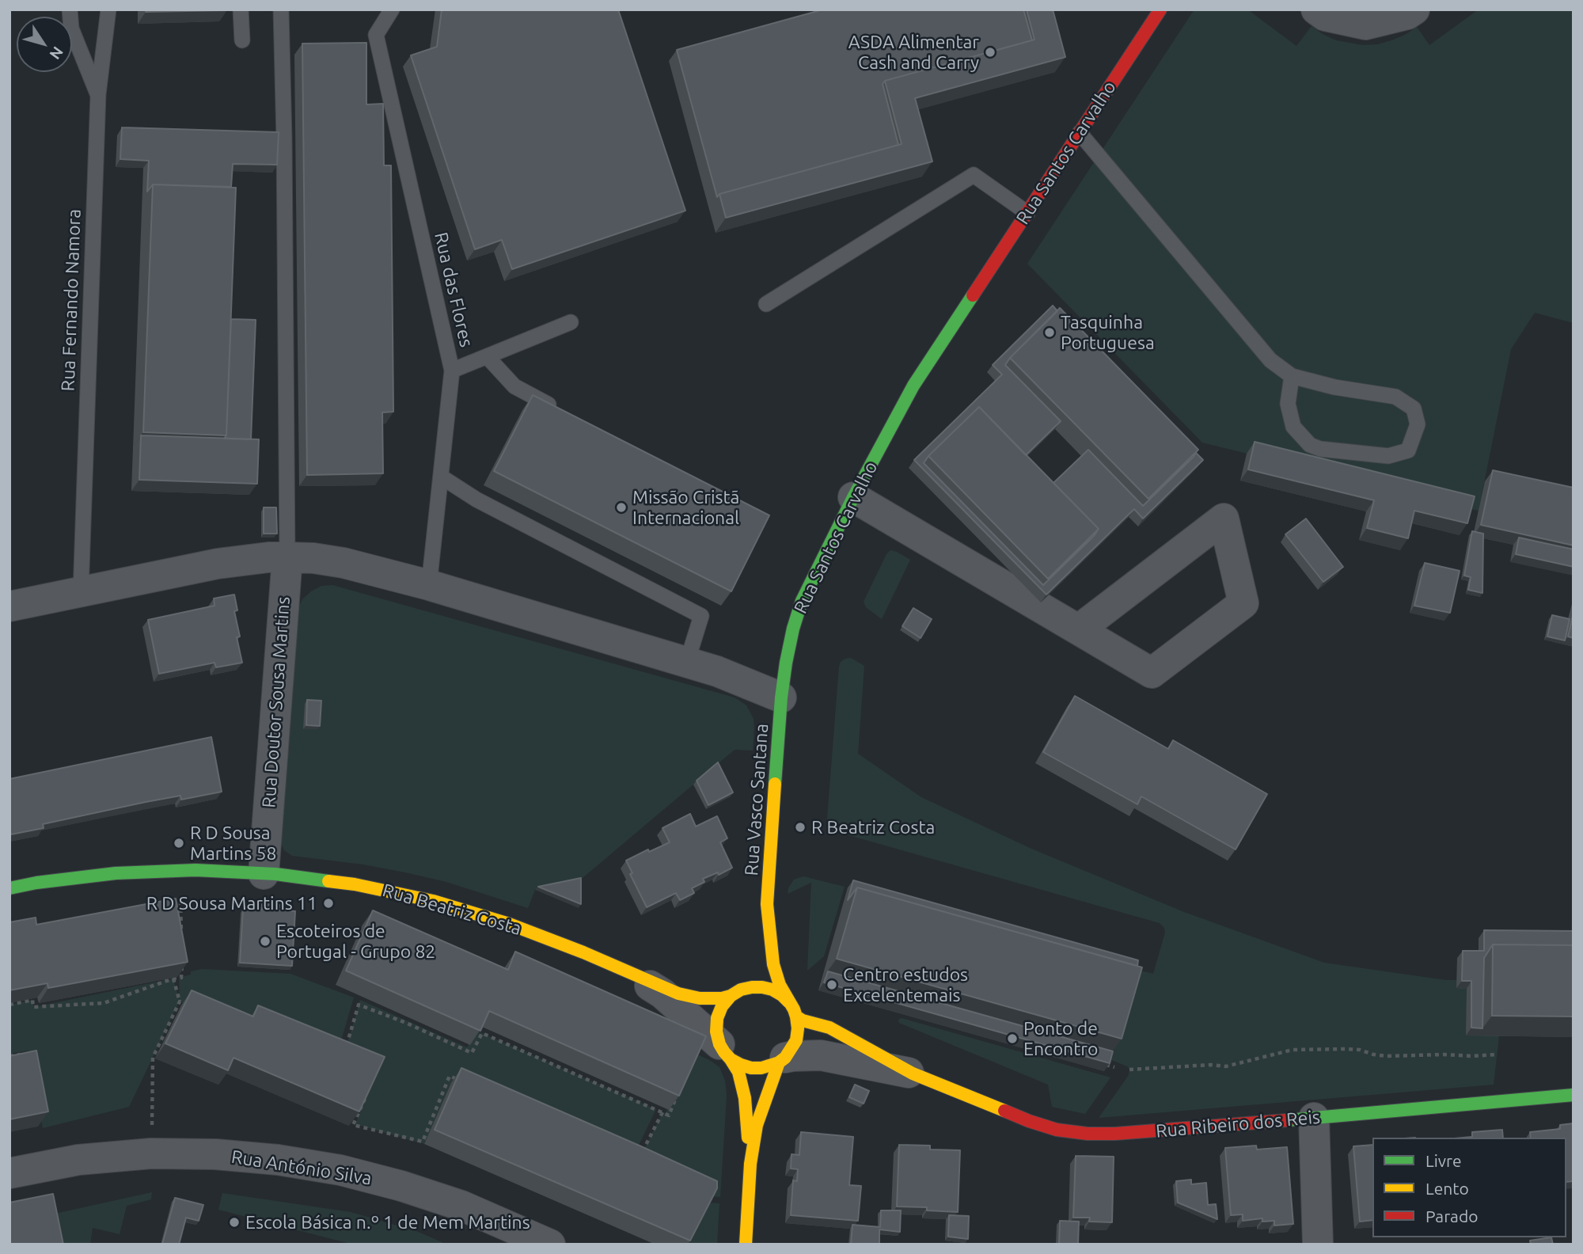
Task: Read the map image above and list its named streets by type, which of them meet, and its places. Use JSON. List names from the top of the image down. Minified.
{"streets":{"street":["Rua Santos Carvalho","Rua Doutor Sousa Martins","Rua Vasco Santana","Rua Beatriz Costa","Rua Ribeiro dos Reis","Rua António Silva"],"lane":["Rua das Flores","Rua Fernando Namora"]},"crossings":[["Rua Santos Carvalho","Rua Vasco Santana"],["Rua Doutor Sousa Martins","Rua Beatriz Costa"],["Rua Vasco Santana","Rua Beatriz Costa"],["Rua Vasco Santana","Rua Ribeiro dos Reis"],["Rua Beatriz Costa","Rua Ribeiro dos Reis"]],"places":["ASDA Alimentar Cash and Carry","Tasquinha Portuguesa","Missão Cristã Internacional","R Beatriz Costa","R D Sousa Martins 58","R D Sousa Martins 11","Escoteiros de Portugal - Grupo 82","Centro estudos Excelentemais","Ponto de Encontro","Escola Básica n.º 1 de Mem Martins"],"legend":["Livre","Lento","Parado"],"north":"bottom right"}
